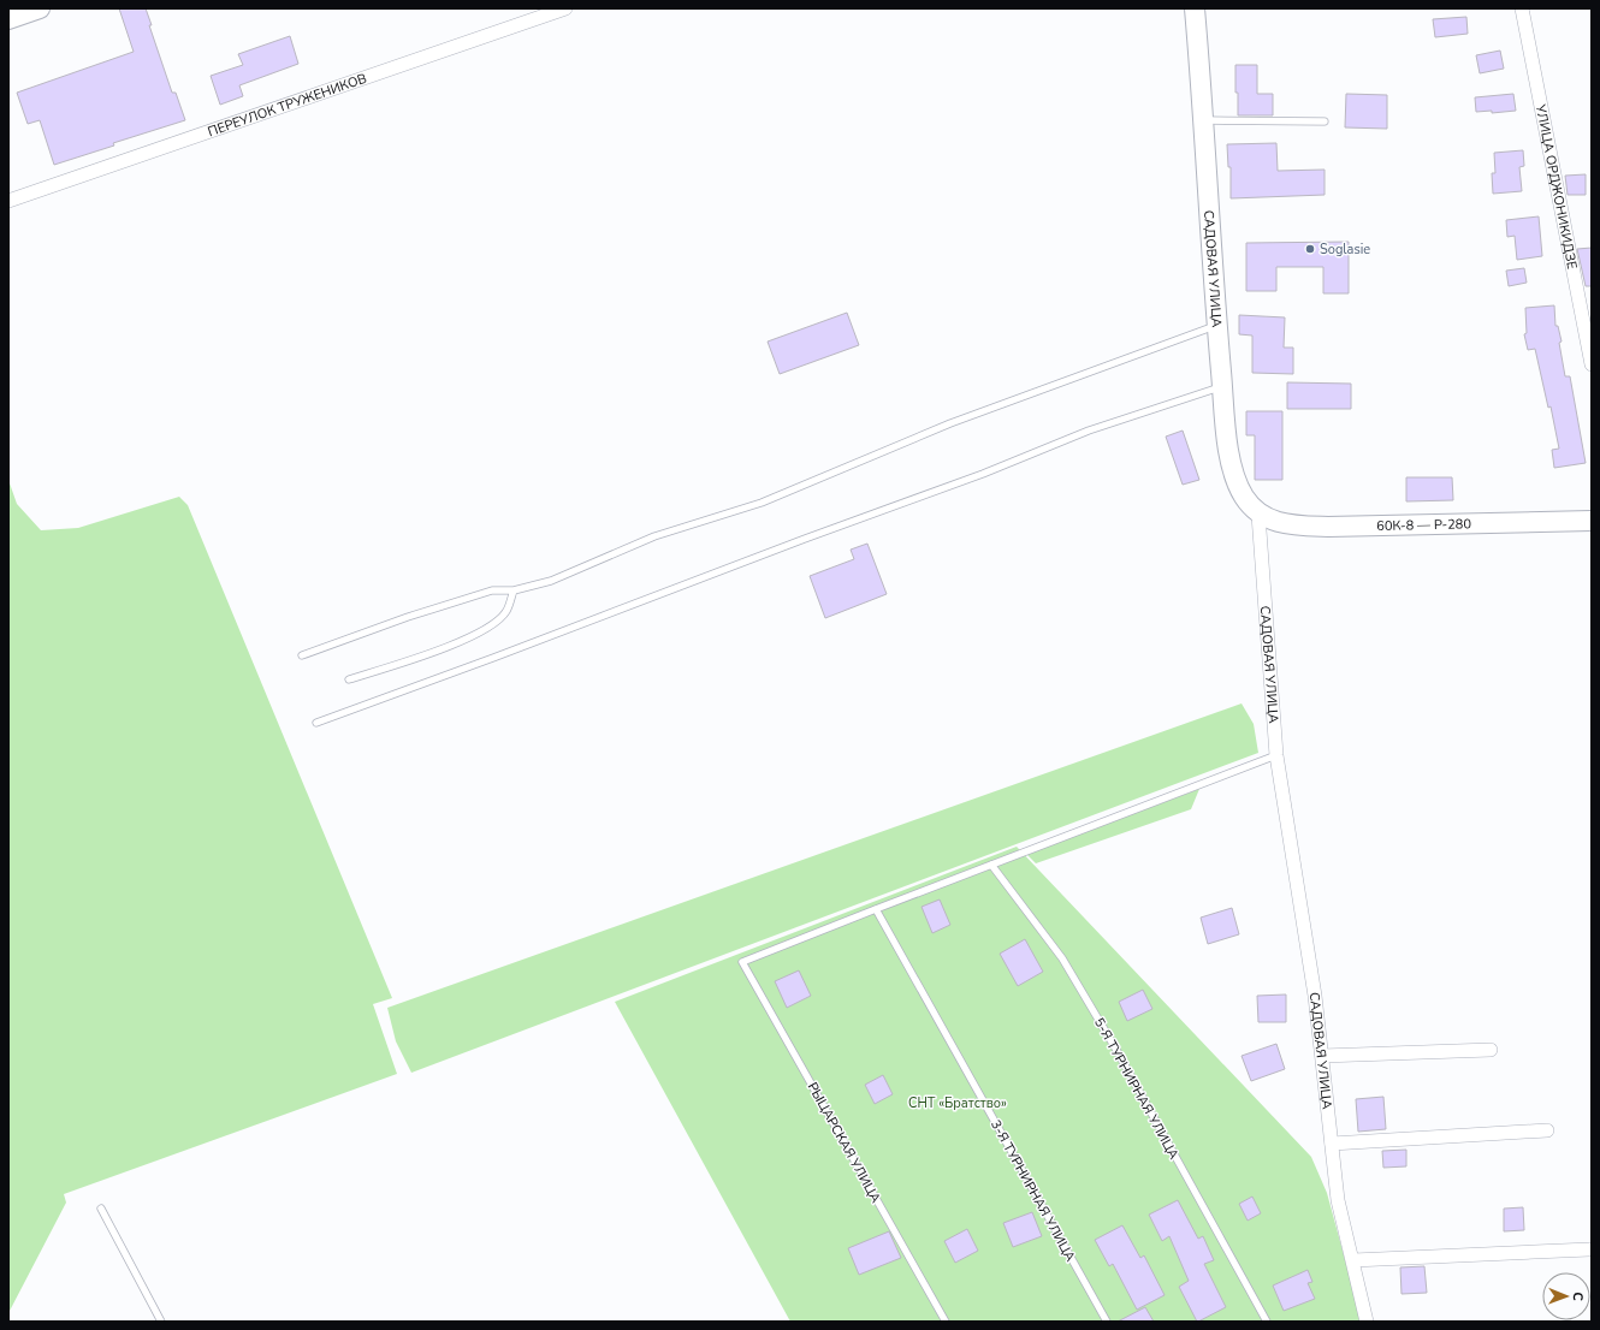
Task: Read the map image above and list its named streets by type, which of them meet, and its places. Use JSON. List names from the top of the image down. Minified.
{"streets":{"street":["ПЕРЕУЛОК ТРУЖЕНИКОВ","УЛИЦА ОРДЖОНИКИДЗЕ","САДОВАЯ УЛИЦА","60К-8 — Р-280"],"lane":["5-Я ТУРНИРНАЯ УЛИЦА","РЫЦАРСКАЯ УЛИЦА","3-Я ТУРНИРНАЯ УЛИЦА"]},"crossings":[["САДОВАЯ УЛИЦА","60К-8 — Р-280"],["РЫЦАРСКАЯ УЛИЦА","3-Я ТУРНИРНАЯ УЛИЦА"]],"parks":["СНТ «Братство»"],"places":["Soglasie"],"north":"right"}
